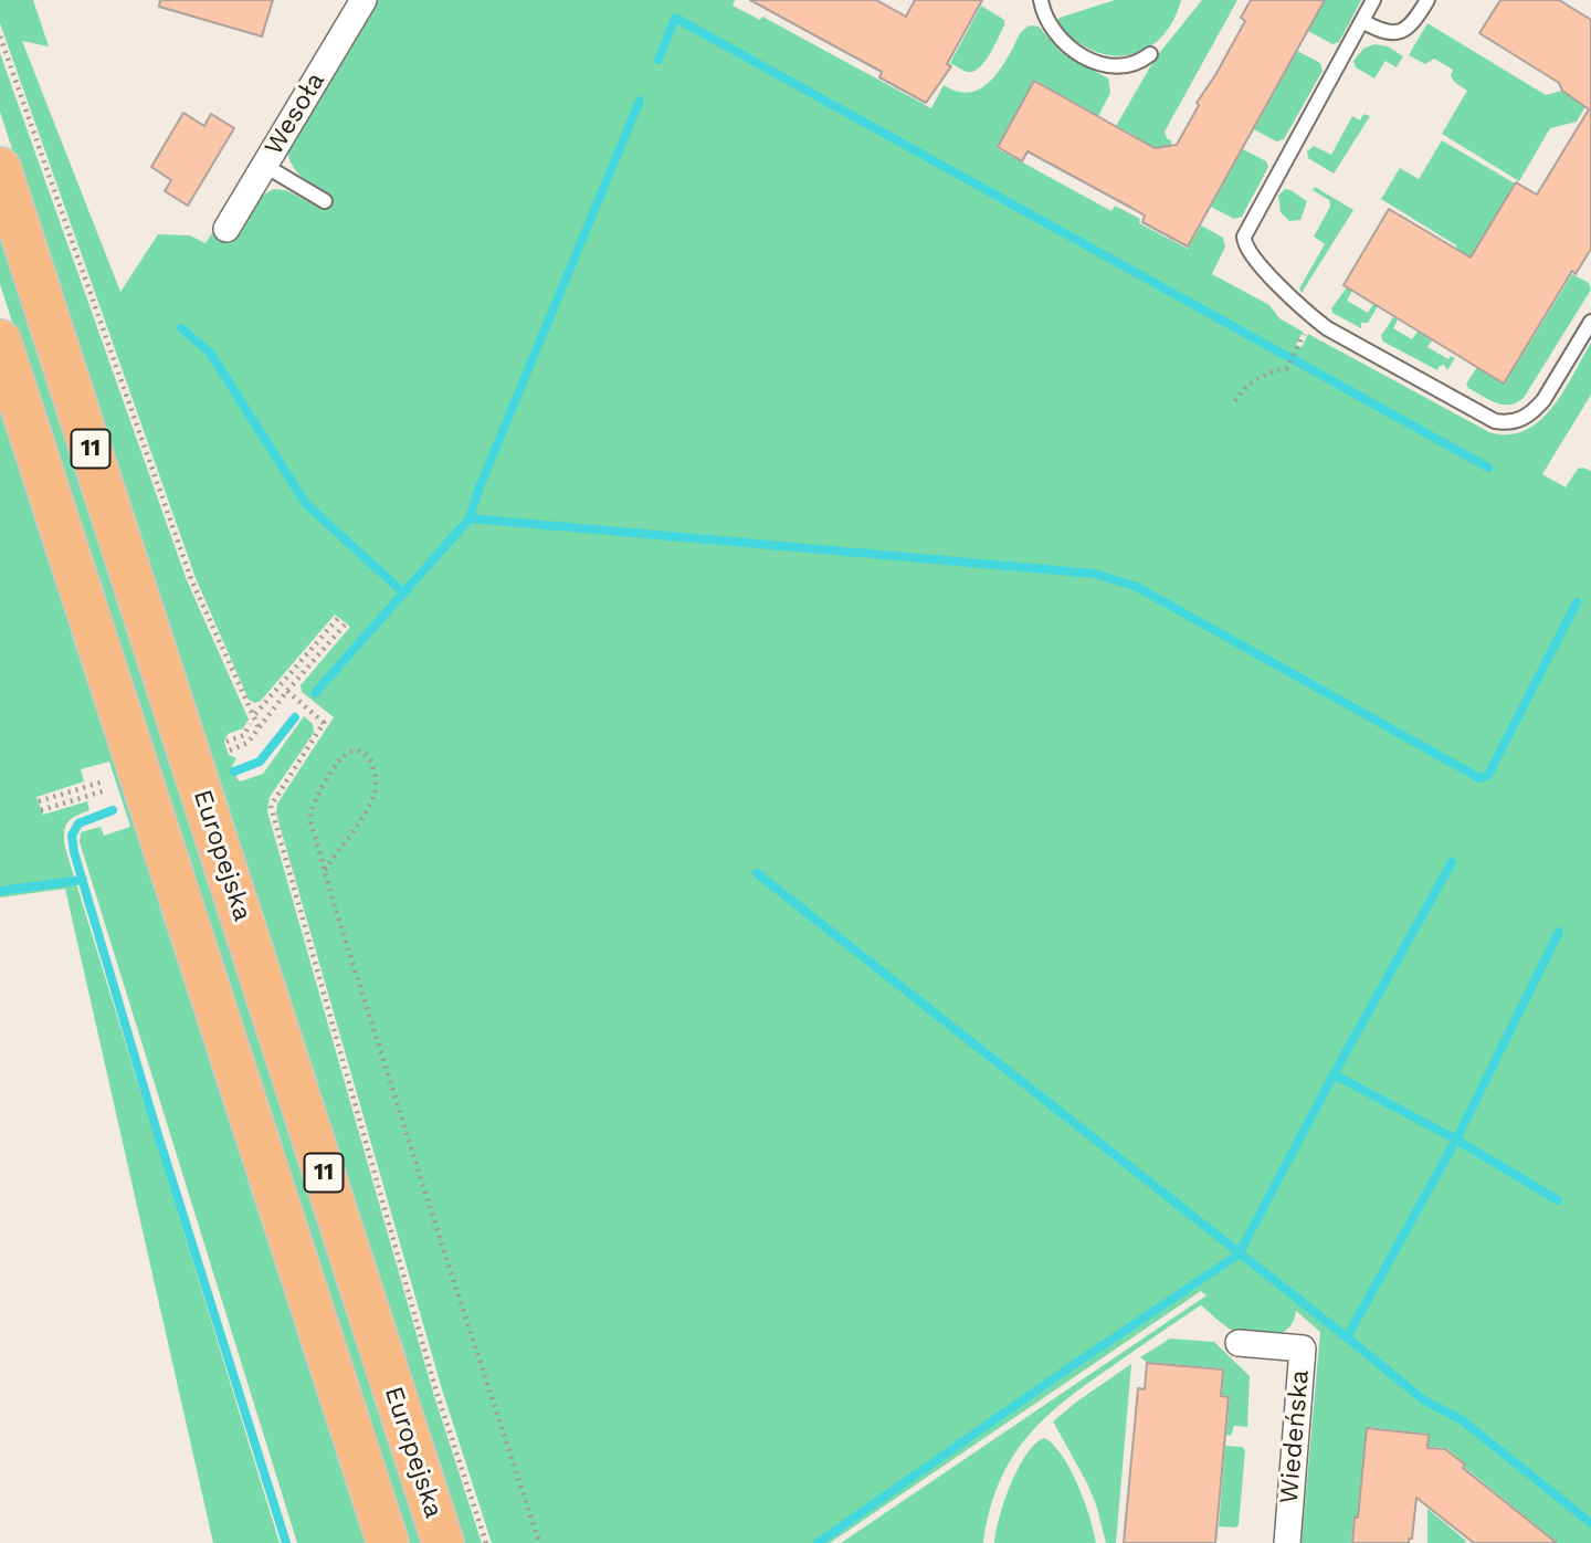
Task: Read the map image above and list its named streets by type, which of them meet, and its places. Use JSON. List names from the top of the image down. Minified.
{"streets":{"main road":["11","Europejska"],"street":["Wesoła","Wiedeńska"]}}
